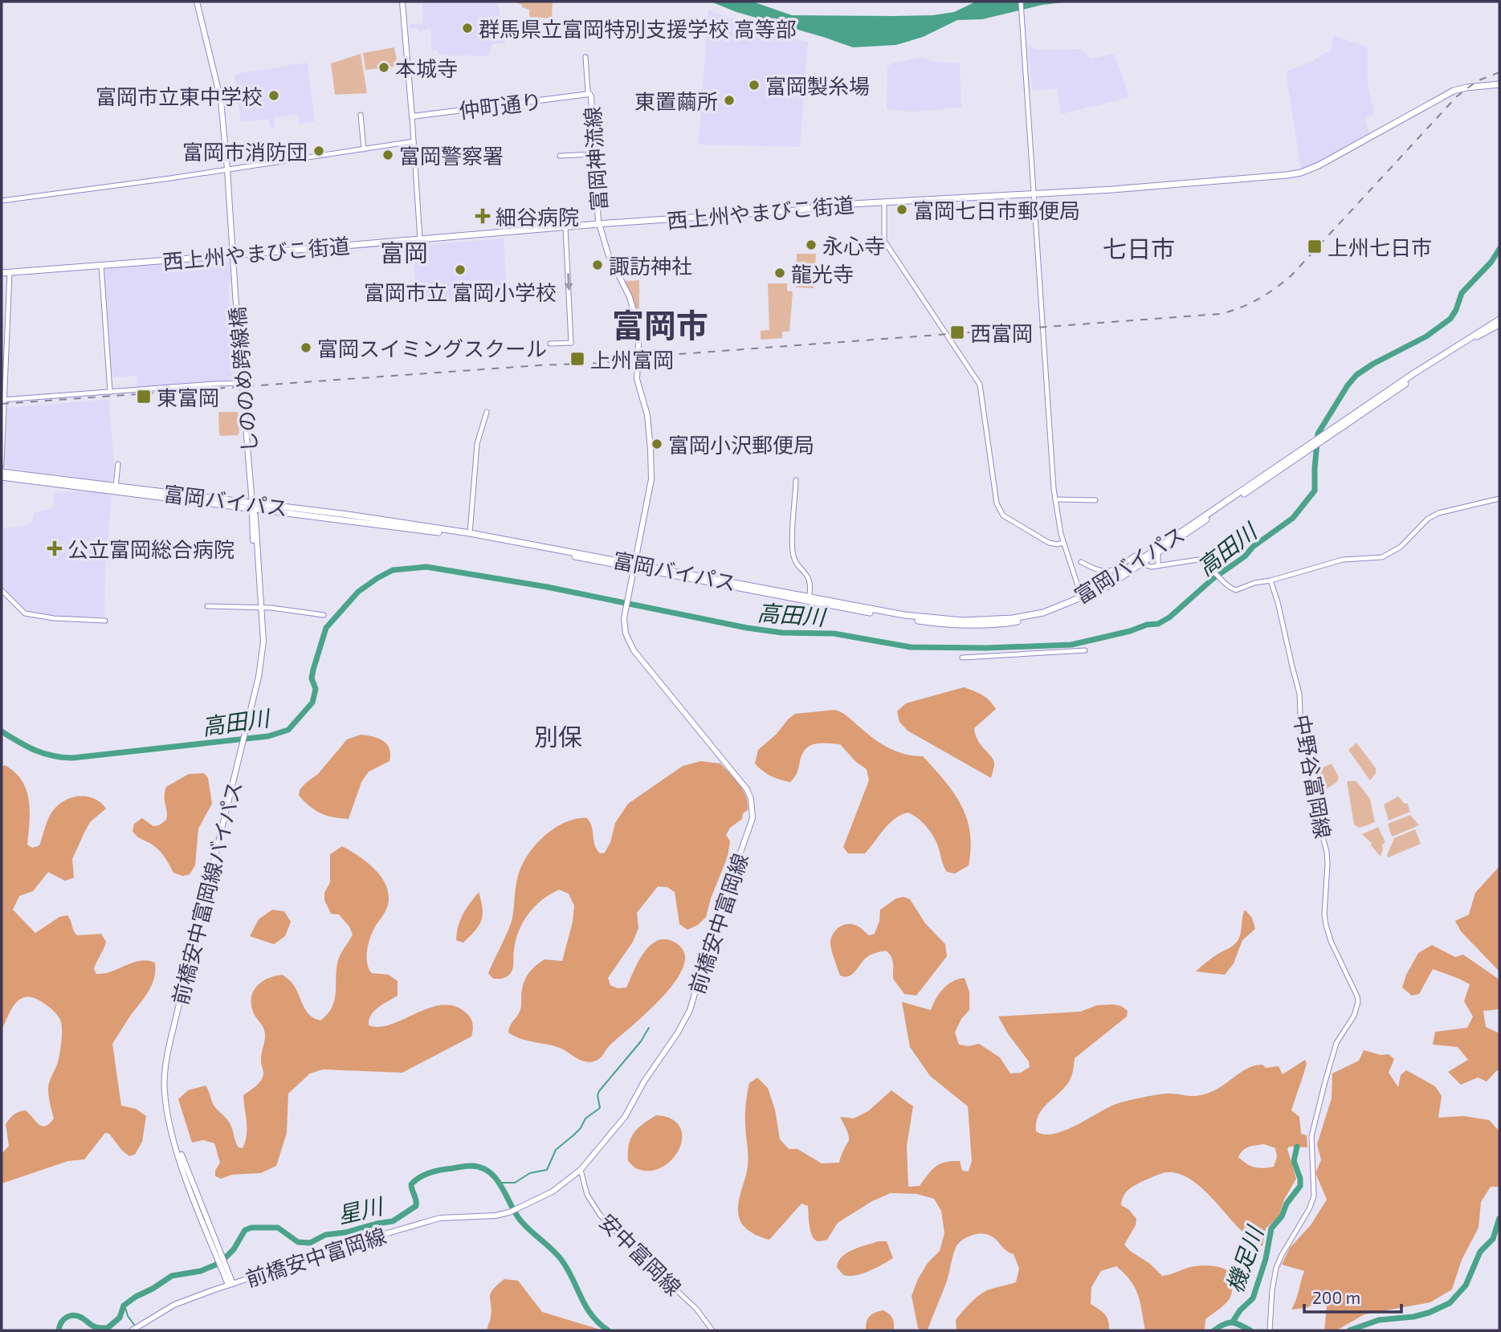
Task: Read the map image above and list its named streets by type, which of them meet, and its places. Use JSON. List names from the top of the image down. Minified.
{"streets":{"highway":["西上州やまびこ街道","富岡バイパス"],"main road":["仲町通り","富岡神流線","しののめ跨線橋","前橋安中富岡線バイパス","前橋安中富岡線"],"street":["中野谷富岡線","安中富岡線"]},"crossings":[["仲町通り","富岡神流線"],["富岡神流線","西上州やまびこ街道"],["西上州やまびこ街道","しののめ跨線橋"],["しののめ跨線橋","富岡バイパス"],["しののめ跨線橋","前橋安中富岡線バイパス"],["富岡バイパス","前橋安中富岡線バイパス"],["富岡バイパス","前橋安中富岡線"],["前橋安中富岡線バイパス","前橋安中富岡線"],["前橋安中富岡線","安中富岡線"]],"districts":["七日市","富岡","富岡市","別保"],"water":["高田川","星川","機足川"],"places":{"other":["群馬県立富岡特別支援学校 高等部","本城寺","富岡製糸場","富岡市立東中学校","東置繭所","富岡市消防団","富岡警察署","富岡七日市郵便局","永心寺","諏訪神社","富岡市立 富岡小学校","龍光寺","富岡スイミングスクール","富岡小沢郵便局"],"health":["細谷病院","公立富岡総合病院"],"transit":["上州七日市","西富岡","上州富岡","東富岡"]},"scale_bar":"200 m"}
